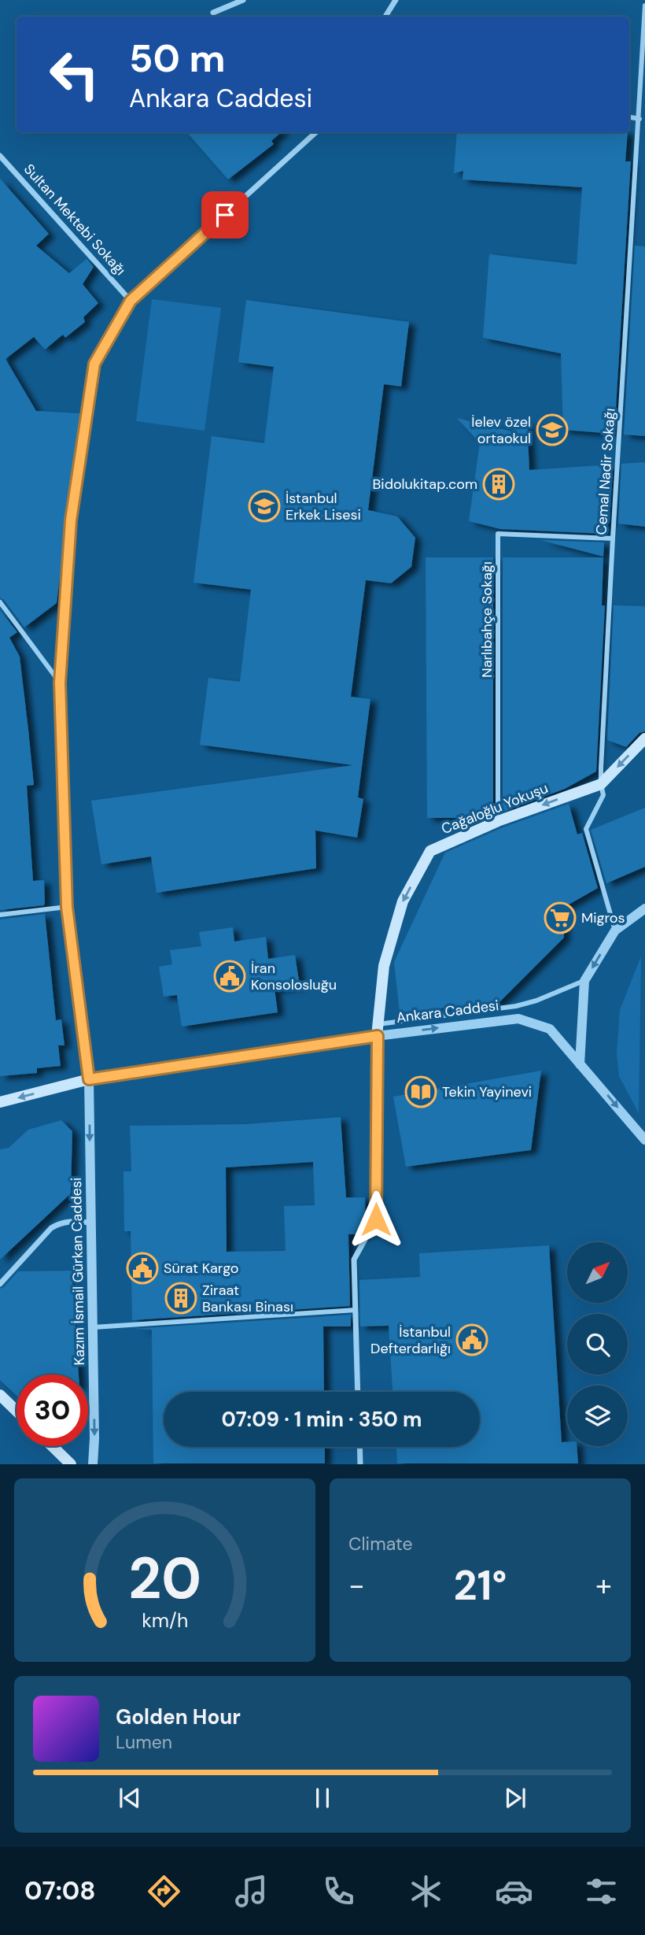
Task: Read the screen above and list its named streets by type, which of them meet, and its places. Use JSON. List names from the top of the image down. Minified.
{"streets":{"main road":["Cağaloğlu Yokuşu","Ankara Caddesi"],"street":["Sultan Mektebi Sokağı","Cemal Nadir Sokağı","Narlıbahçe Sokağı","Kazım İsmail Gürkan Caddesi"]},"crossings":[["Cemal Nadir Sokağı","Narlıbahçe Sokağı"],["Cemal Nadir Sokağı","Cağaloğlu Yokuşu"],["Narlıbahçe Sokağı","Cağaloğlu Yokuşu"],["Cağaloğlu Yokuşu","Ankara Caddesi"],["Ankara Caddesi","Kazım İsmail Gürkan Caddesi"]],"one_way":["Cağaloğlu Yokuşu","Kazım İsmail Gürkan Caddesi"],"places":{"school or university":["İelev özel ortaokul","İstanbul Erkek Lisesi"],"building":["Bidolukitap.com","Ziraat Bankası Binası"],"supermarket":["Migros"],"public building":["İran Konsolosluğu","Sürat Kargo","İstanbul Defterdarlığı"],"library":["Tekin Yayinevi"]},"north":"top right","page":{"turn":["50 m","Ankara Caddesi"],"limit":"30","trip":"07:09 · 1 min · 350 m","tile":"Climate","heat":["−","21°","+"],"song":["Golden Hour","Lumen"],"tabs":"07:08","gauge":["20","km/h"]}}
